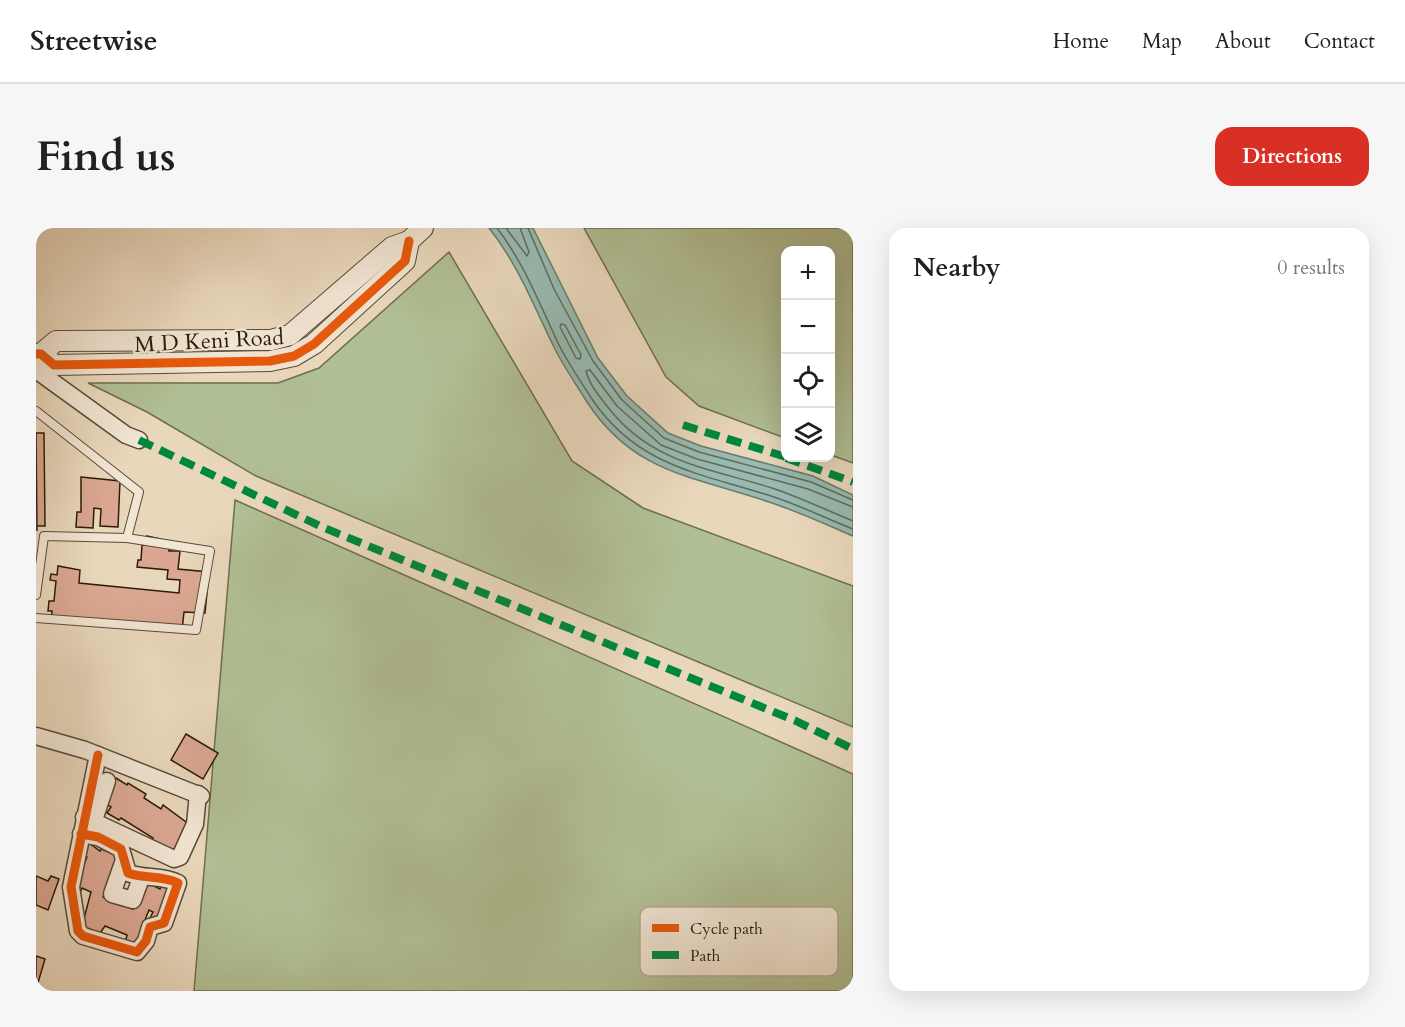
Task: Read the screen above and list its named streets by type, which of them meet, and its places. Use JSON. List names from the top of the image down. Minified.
{"streets":{"street":["M D Keni Road"]},"legend":["Cycle path","Path"],"page":{"header":"Streetwise","nav":["Home","Map","About","Contact"],"buttons":"Directions","title":"Find us","heading":["Nearby","0 results"],"map_buttons":["+","−"]}}
